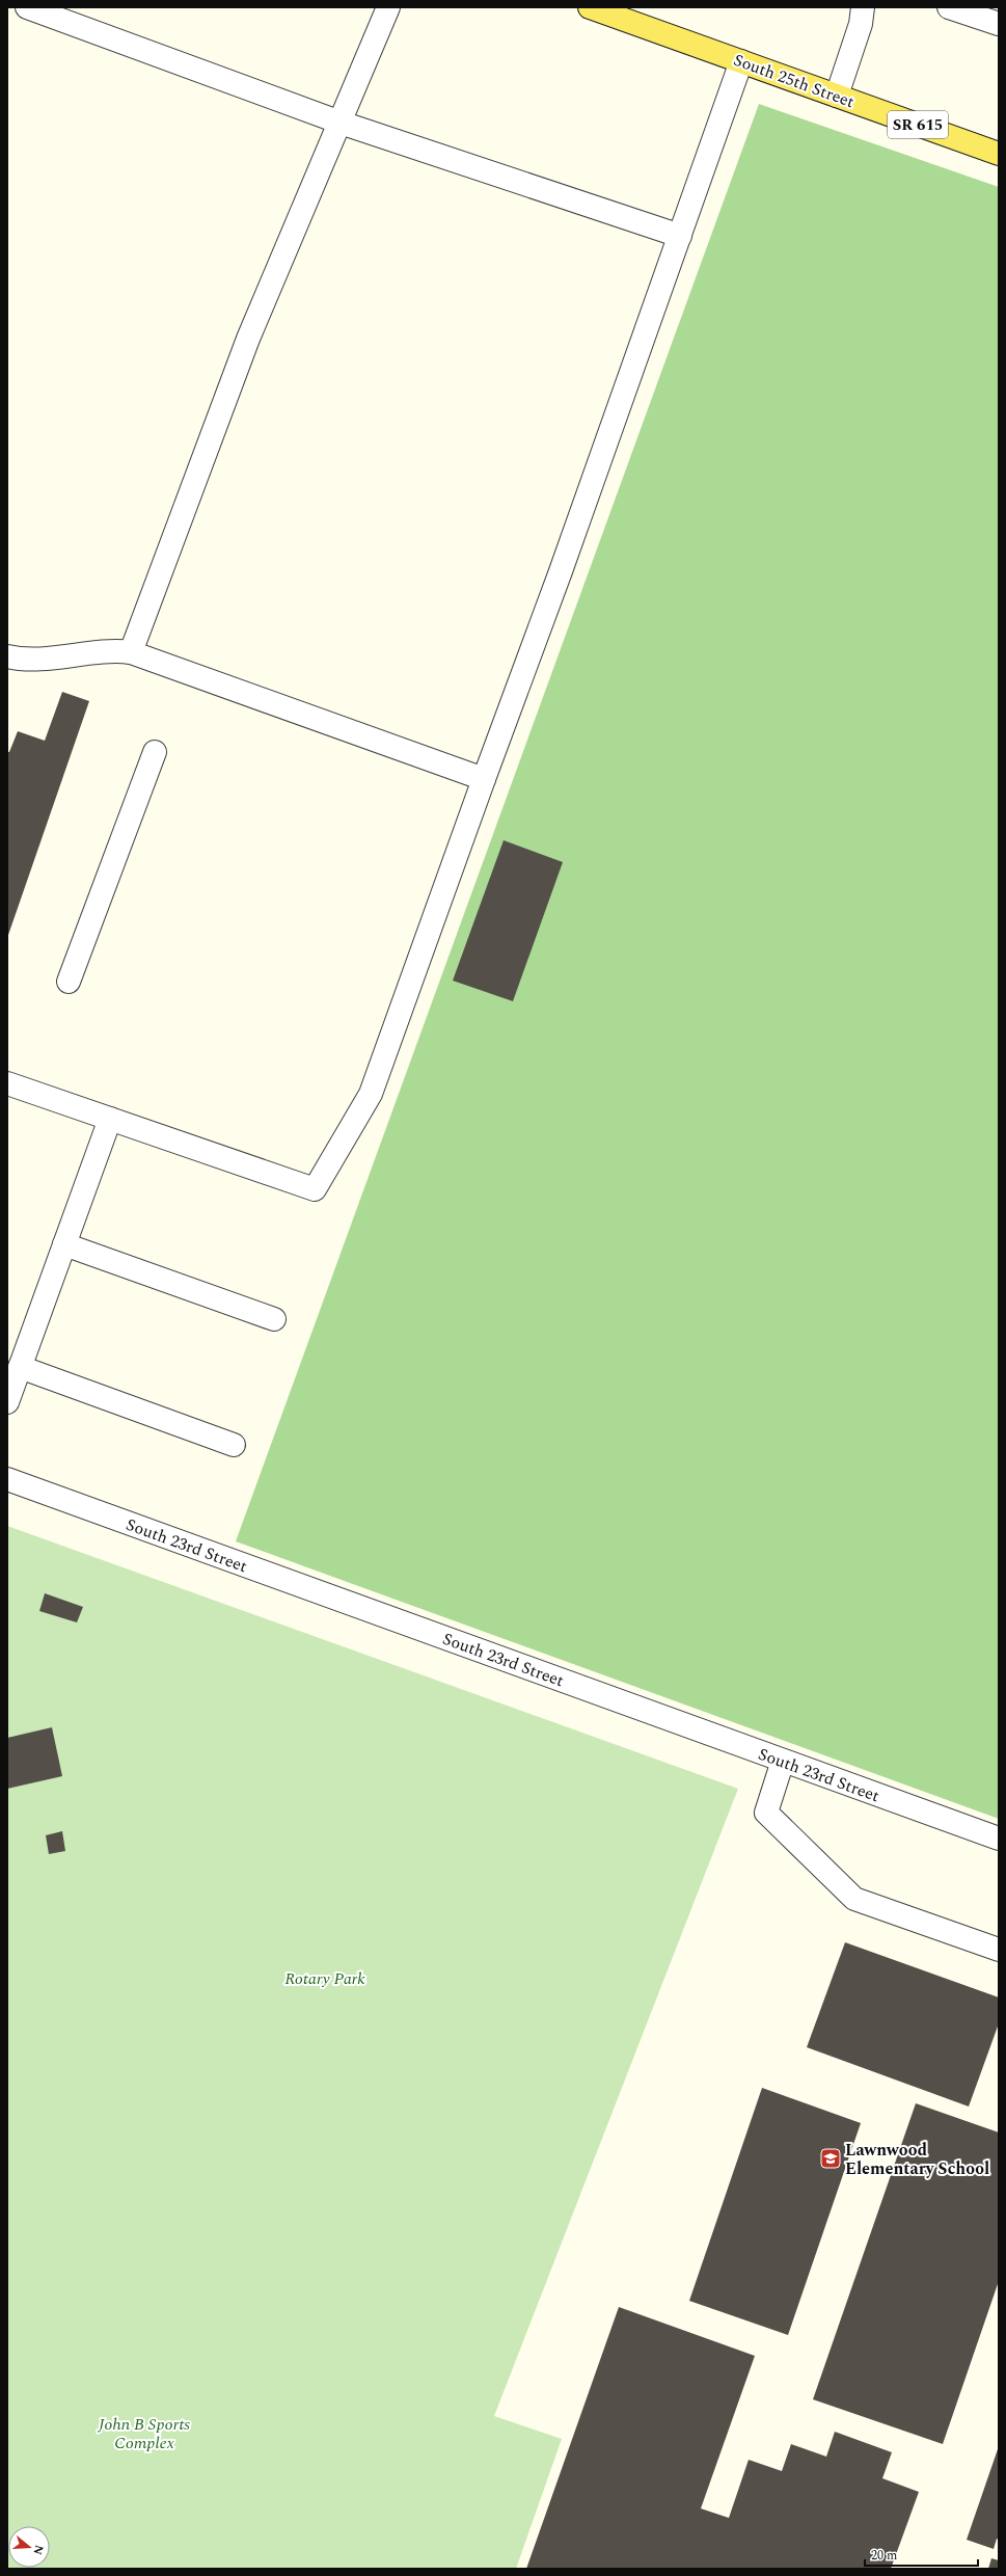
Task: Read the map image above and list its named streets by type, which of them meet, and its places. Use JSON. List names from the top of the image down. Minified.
{"streets":{"main road":["South 25th Street","SR 615"],"street":["South 23rd Street"]},"parks":["Rotary Park","John B Sports Complex"],"places":{"school or university":["Lawnwood Elementary School"]},"scale_bar":"20 m","north":"right"}
